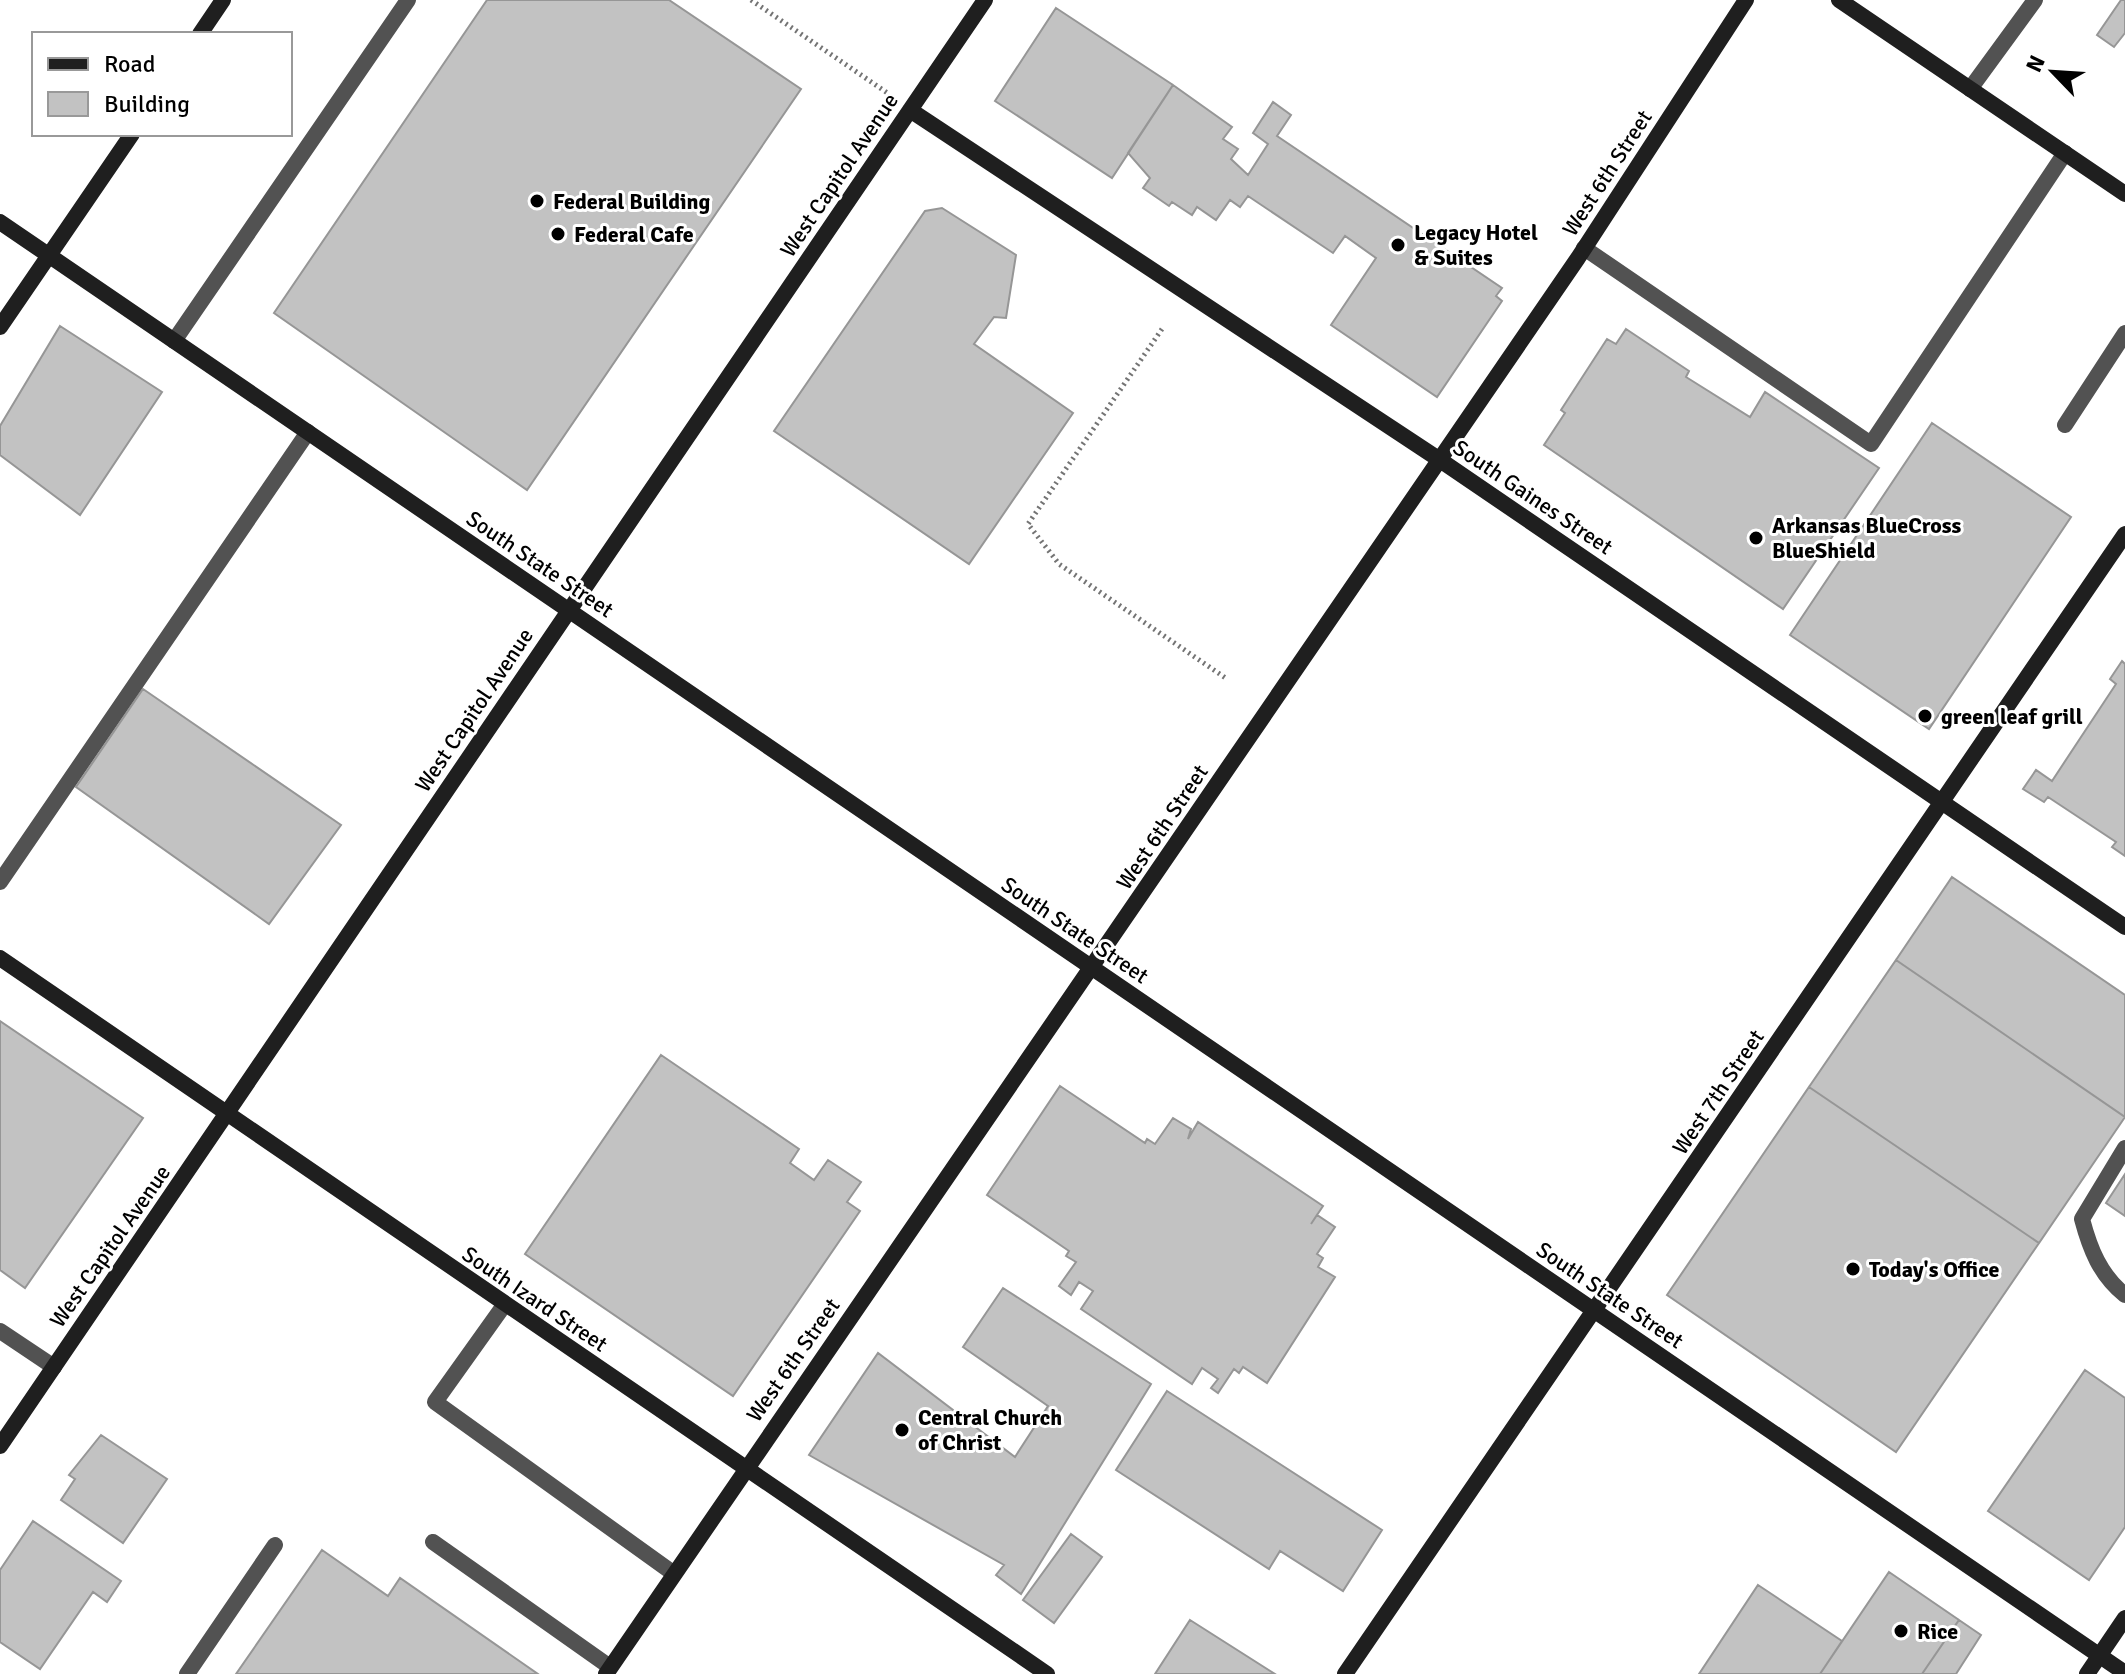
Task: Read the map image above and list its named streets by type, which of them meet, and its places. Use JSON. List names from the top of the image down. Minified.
{"streets":{"street":["West 6th Street","West Capitol Avenue","South Gaines Street","South State Street","West 7th Street","South Izard Street"]},"crossings":[["West 6th Street","South Gaines Street"],["West 6th Street","South State Street"],["West 6th Street","South Izard Street"],["West Capitol Avenue","South Gaines Street"],["West Capitol Avenue","South State Street"],["West Capitol Avenue","South Izard Street"],["South Gaines Street","West 7th Street"],["South State Street","West 7th Street"]],"places":["Federal Building","Federal Cafe","Legacy Hotel & Suites","Arkansas BlueCross BlueShield","green leaf grill","Today's Office","Central Church of Christ","Rice"],"legend":["Road","Building"],"north":"top left"}
